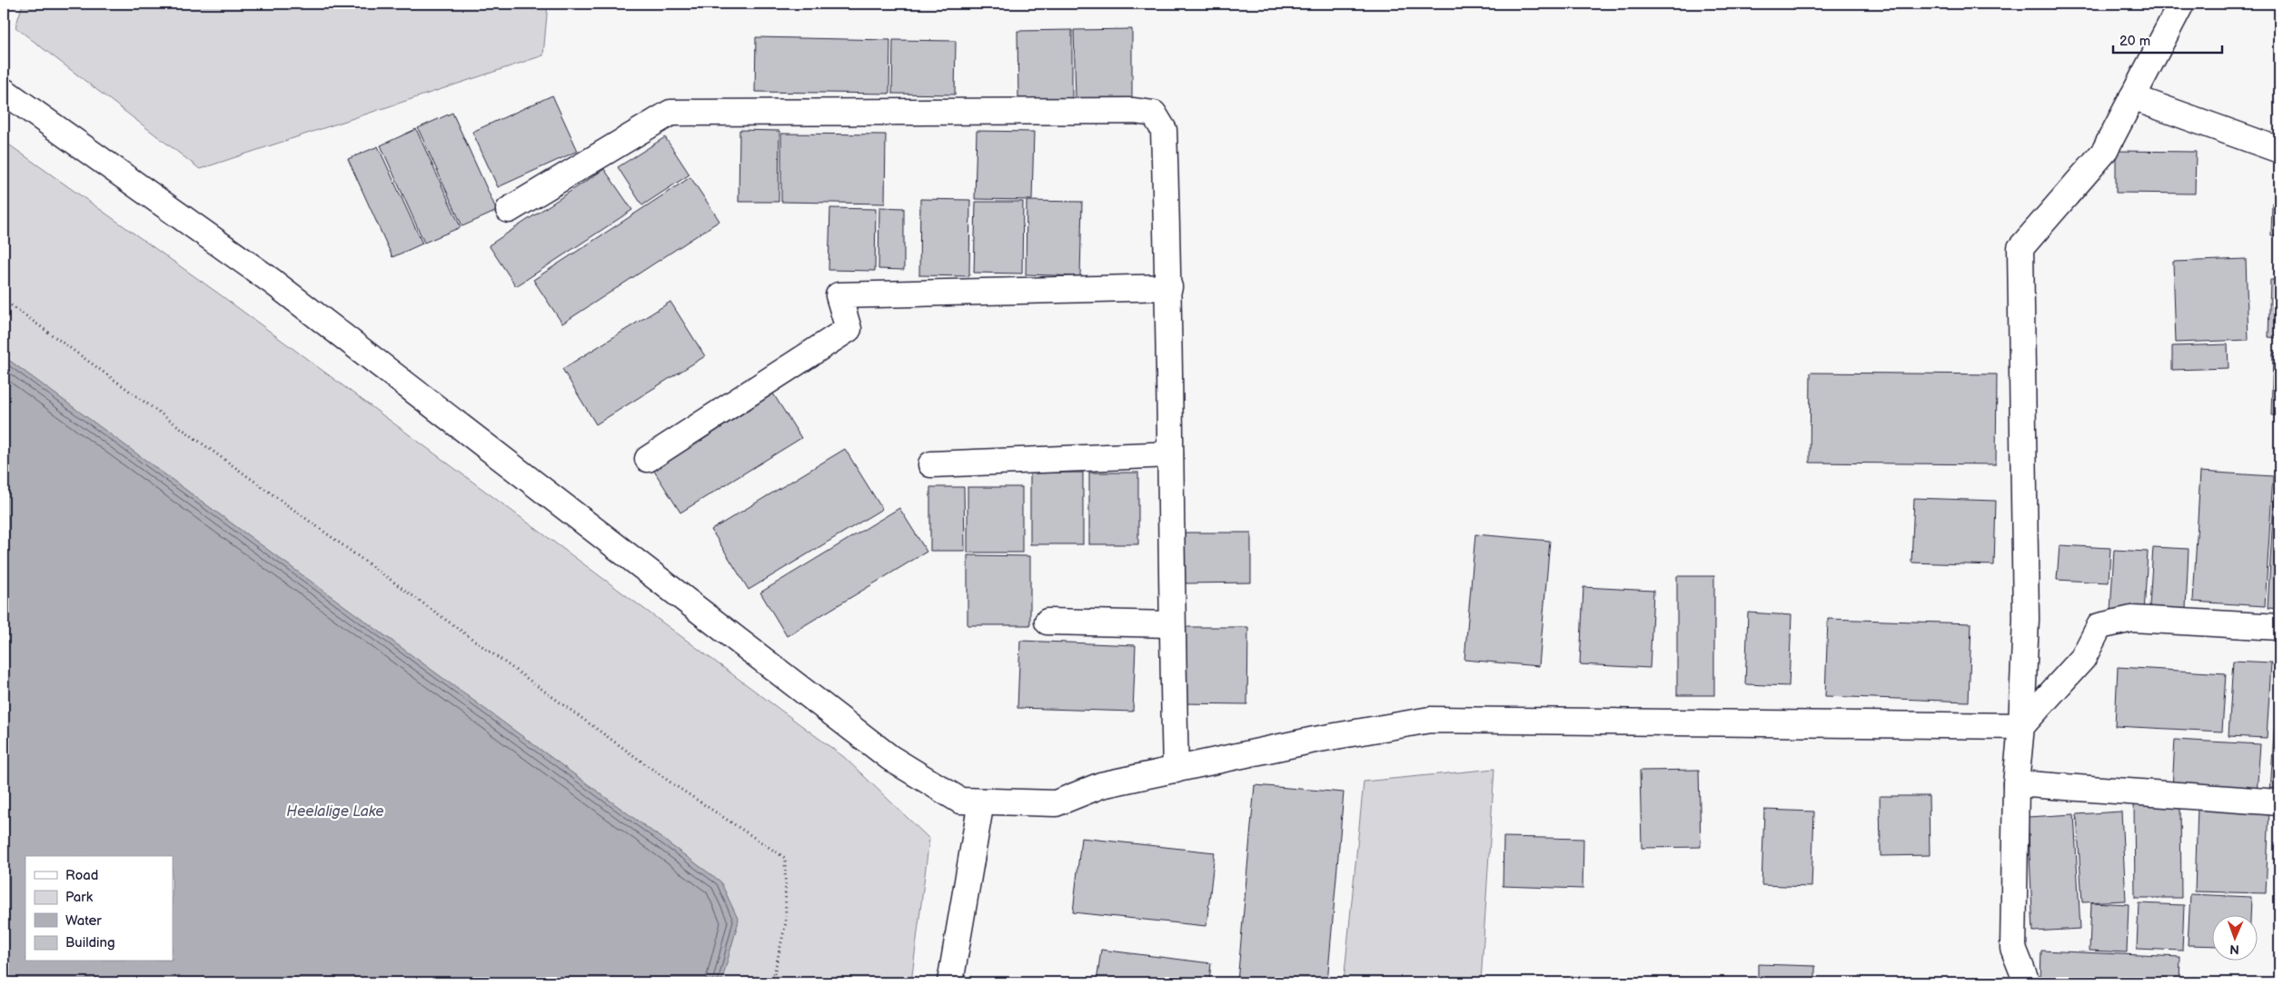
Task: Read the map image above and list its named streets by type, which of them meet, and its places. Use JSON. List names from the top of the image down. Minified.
{"water":["Heelalige Lake"],"legend":["Road","Park","Water","Building"],"scale_bar":"20 m","north":"bottom"}
